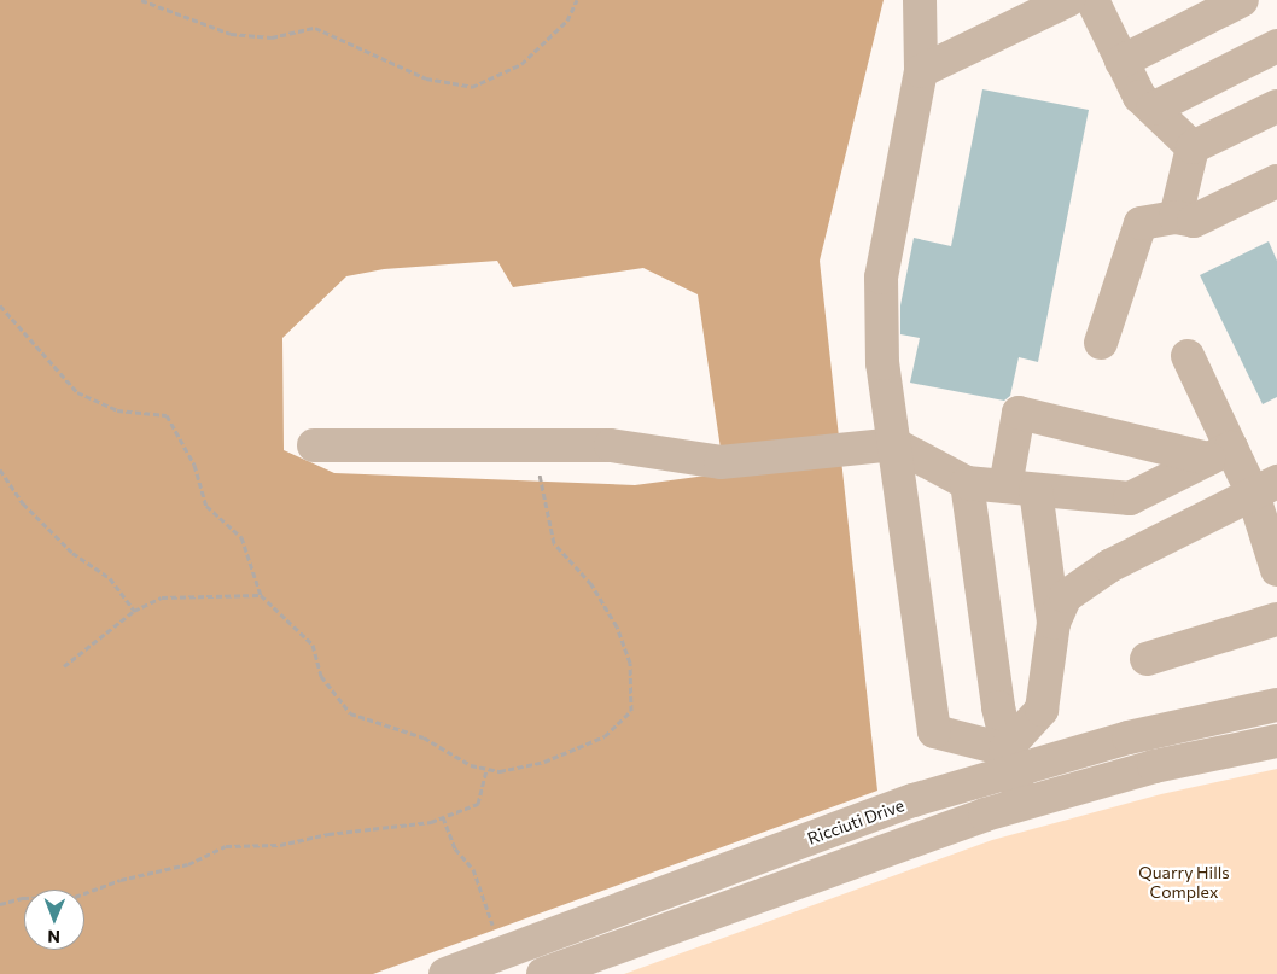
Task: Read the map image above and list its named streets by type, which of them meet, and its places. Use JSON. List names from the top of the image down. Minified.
{"streets":{"street":["Ricciuti Drive"]},"parks":["Quarry Hills Complex"],"north":"bottom"}
